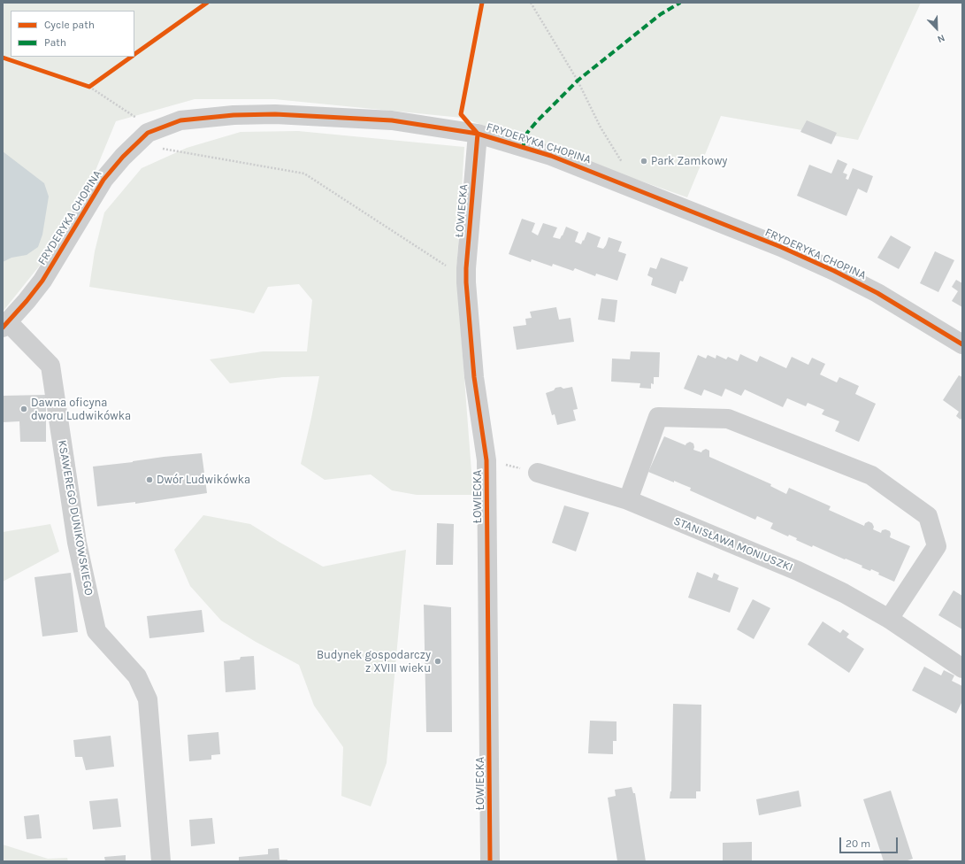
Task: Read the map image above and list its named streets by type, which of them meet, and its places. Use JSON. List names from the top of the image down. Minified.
{"streets":{"street":["FRYDERYKA CHOPINA","ŁOWIECKA","KSAWEREGO DUNIKOWSKIEGO","STANISŁAWA MONIUSZKI"]},"crossings":[["FRYDERYKA CHOPINA","ŁOWIECKA"],["FRYDERYKA CHOPINA","KSAWEREGO DUNIKOWSKIEGO"]],"places":["Park Zamkowy","Dawna oficyna dworu Ludwikówka","Dwór Ludwikówka","Budynek gospodarczy z XVIII wieku"],"legend":["Cycle path","Path"],"scale_bar":"20 m","north":"bottom right"}
